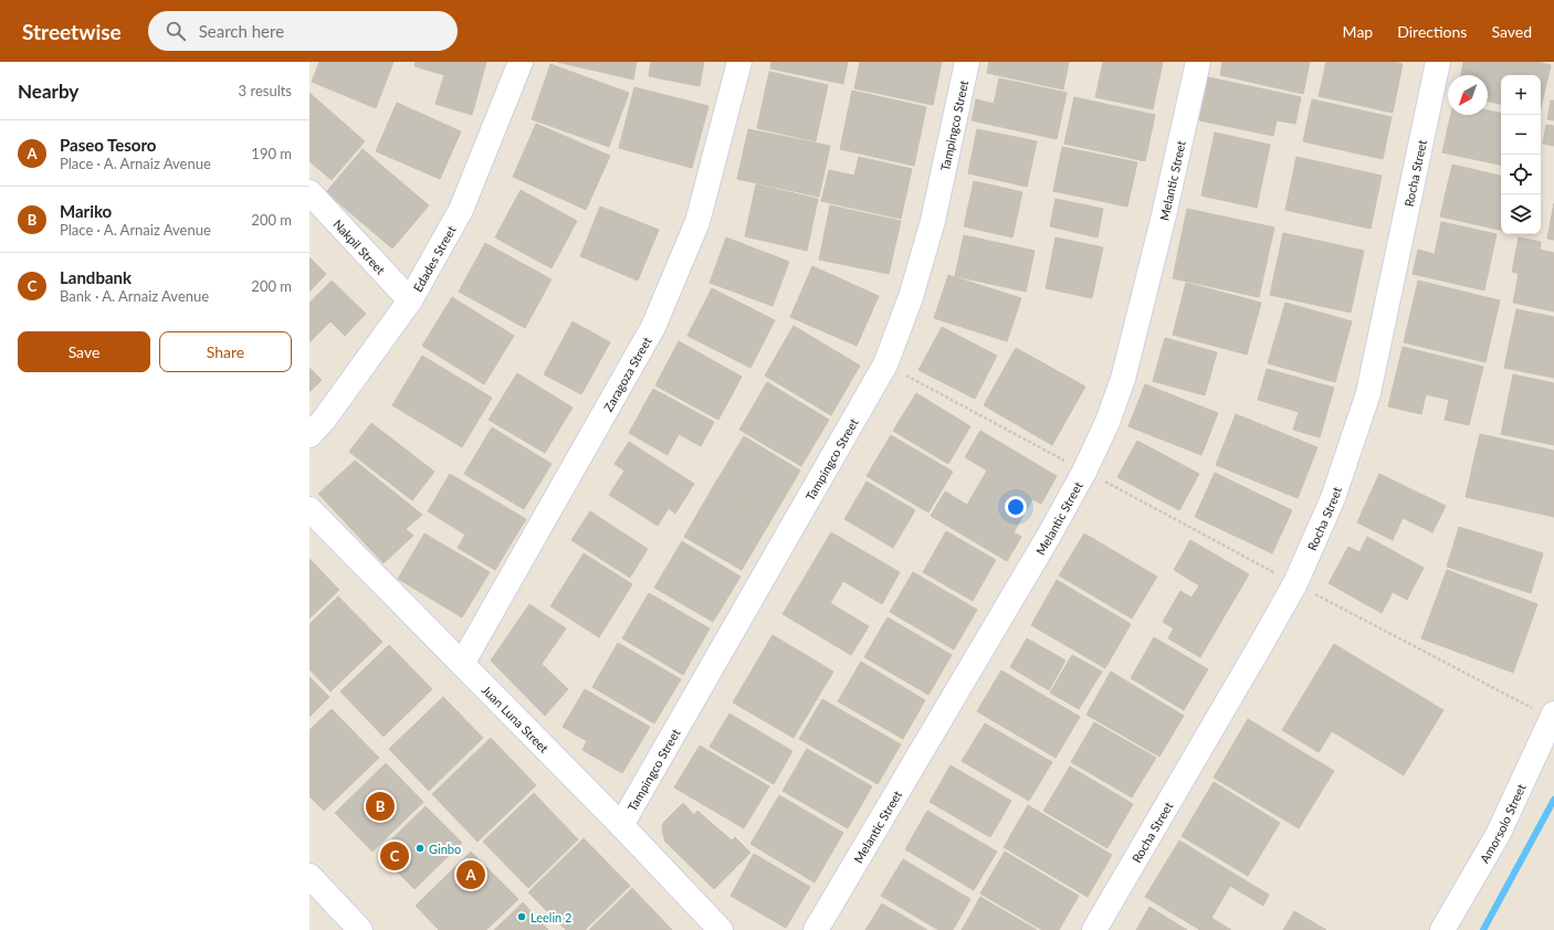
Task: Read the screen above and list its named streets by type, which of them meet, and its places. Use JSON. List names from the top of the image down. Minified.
{"streets":{"street":["Tampingco Street","Rocha Street","Melantic Street","Nakpil Street","Edades Street","Zaragoza Street","Juan Luna Street","Amorsolo Street"]},"crossings":[["Tampingco Street","Juan Luna Street"],["Nakpil Street","Edades Street"],["Zaragoza Street","Juan Luna Street"]],"places":["Ginbo","Leelin 2"],"north":"bottom left","page":{"header":"Streetwise","search":"Search here","nav":["Map","Directions","Saved"],"heading":["Nearby","3 results"],"map_buttons":["+","−"],"list":[{"mark":"A","name":"Paseo Tesoro","note":"Place · A. Arnaiz Avenue","value":"190 m"},{"mark":"B","name":"Mariko","note":"Place · A. Arnaiz Avenue","value":"200 m"},{"mark":"C","name":"Landbank","note":"Bank · A. Arnaiz Avenue","value":"200 m"}],"buttons":["Save","Share"],"pins":["B","C","A"]}}
